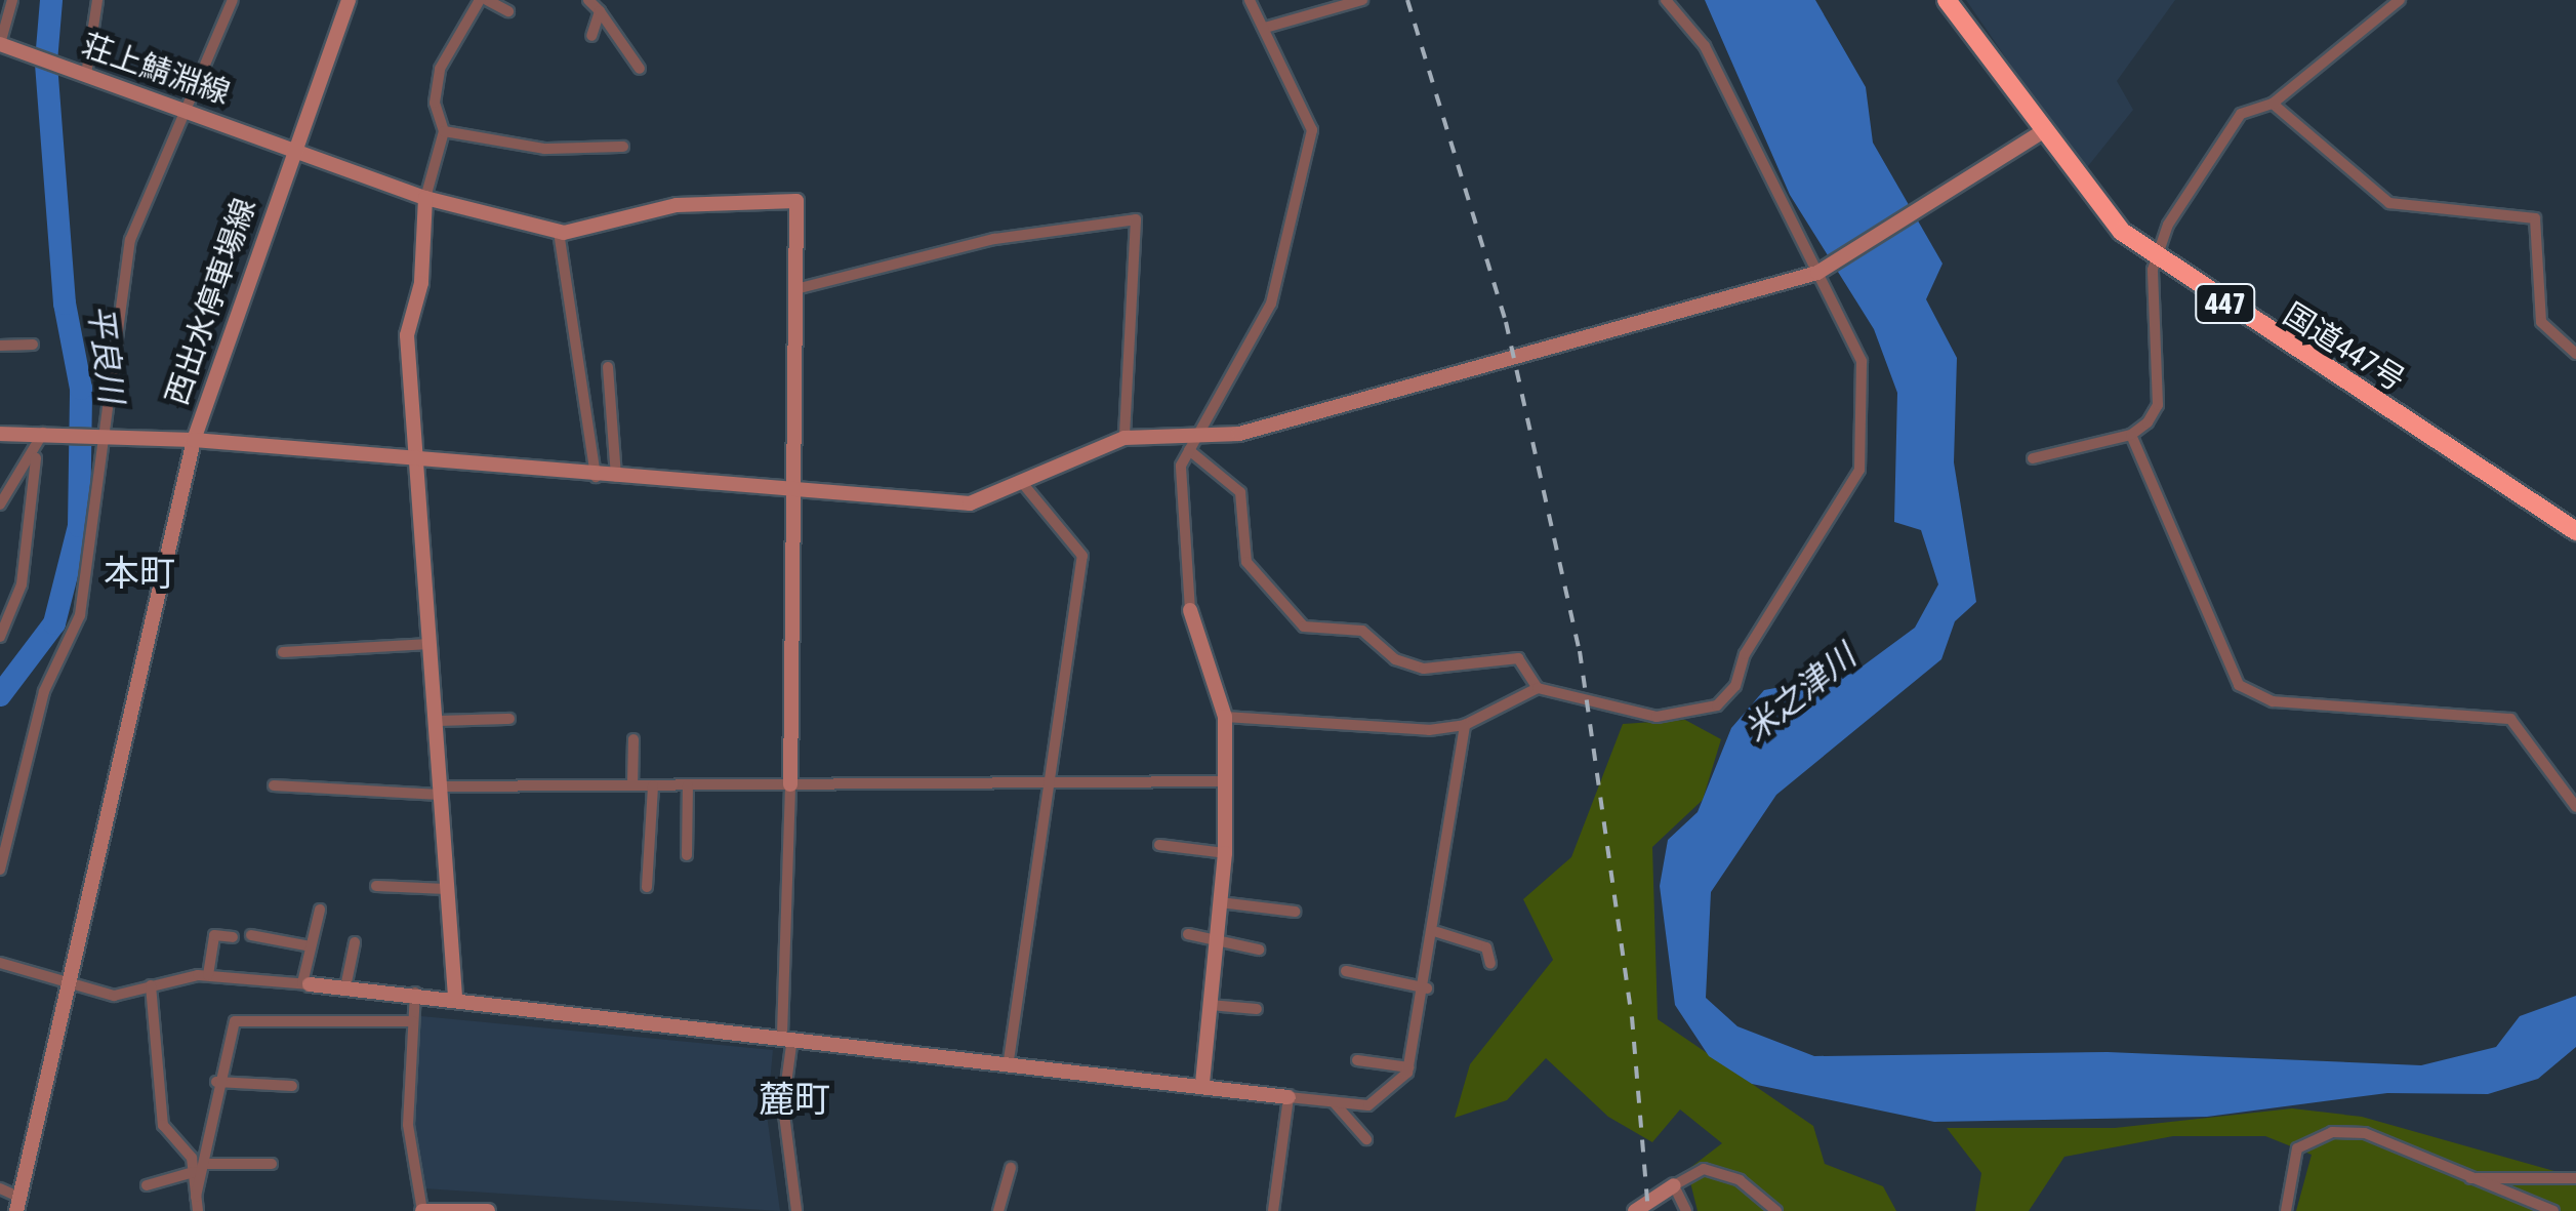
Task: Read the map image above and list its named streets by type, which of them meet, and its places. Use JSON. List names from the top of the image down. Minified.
{"streets":{"highway":["447","国道447号"],"street":["荘上鯖淵線","西出水停車場線"]},"crossings":[["荘上鯖淵線","西出水停車場線"]],"districts":["本町","麓町"],"water":["平良川","米之津川"]}
